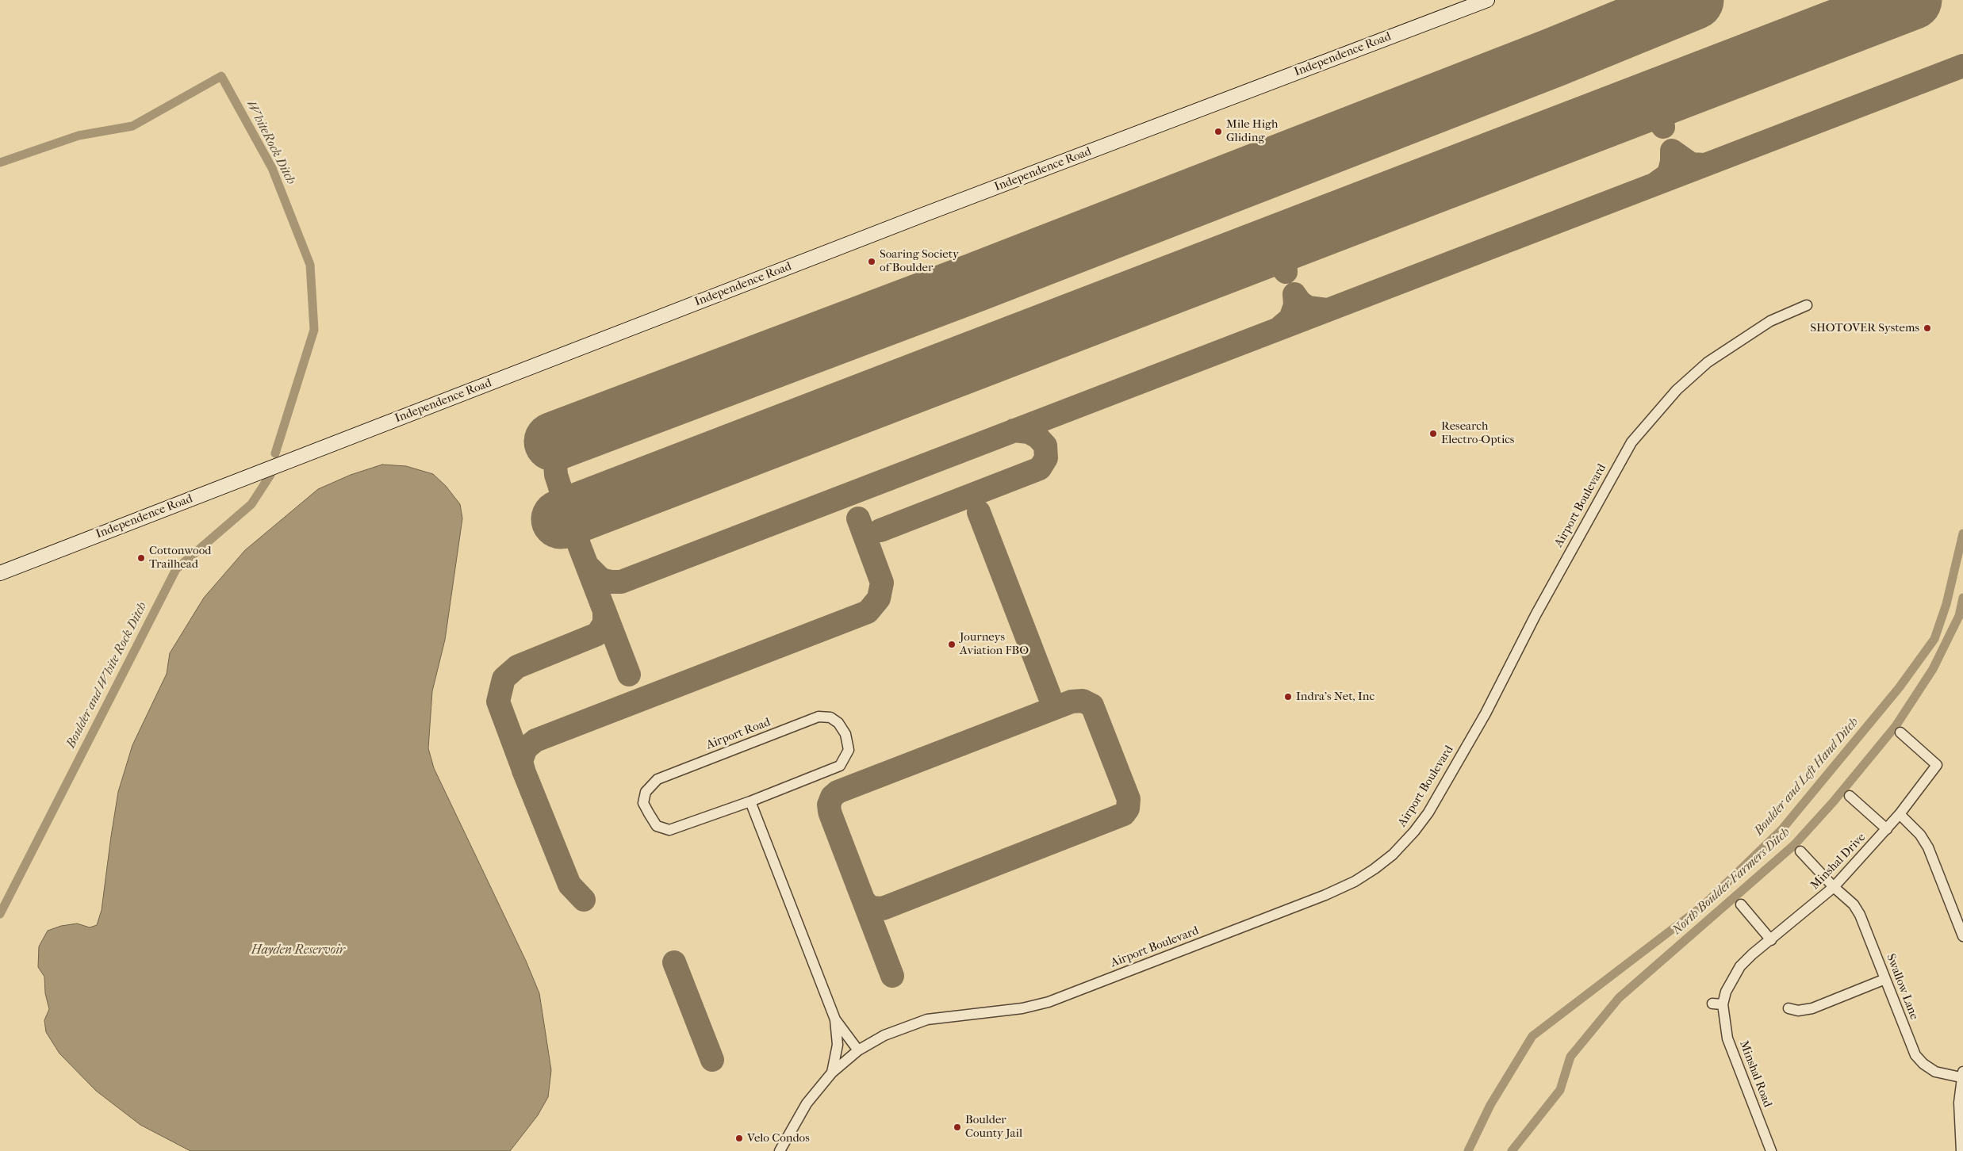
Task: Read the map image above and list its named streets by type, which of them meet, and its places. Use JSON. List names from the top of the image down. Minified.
{"streets":{"street":["Independence Road","Airport Boulevard","Airport Road","Minshal Drive","Swallow Lane","Minshal Road"]},"crossings":[["Minshal Drive","Swallow Lane"],["Minshal Drive","Minshal Road"]],"water":["WhiteRock Ditch","Boulder and White Rock Ditch","Boulder and Left Hand Ditch","North Boulder Farmers Ditch","Hayden Reservoir"],"places":["Mile High Gliding","Soaring Society of Boulder","SHOTOVER Systems","Research Electro-Optics","Cottonwood Trailhead","Journeys Aviation FBO","Indra's Net, Inc","Boulder County Jail","Velo Condos"]}
